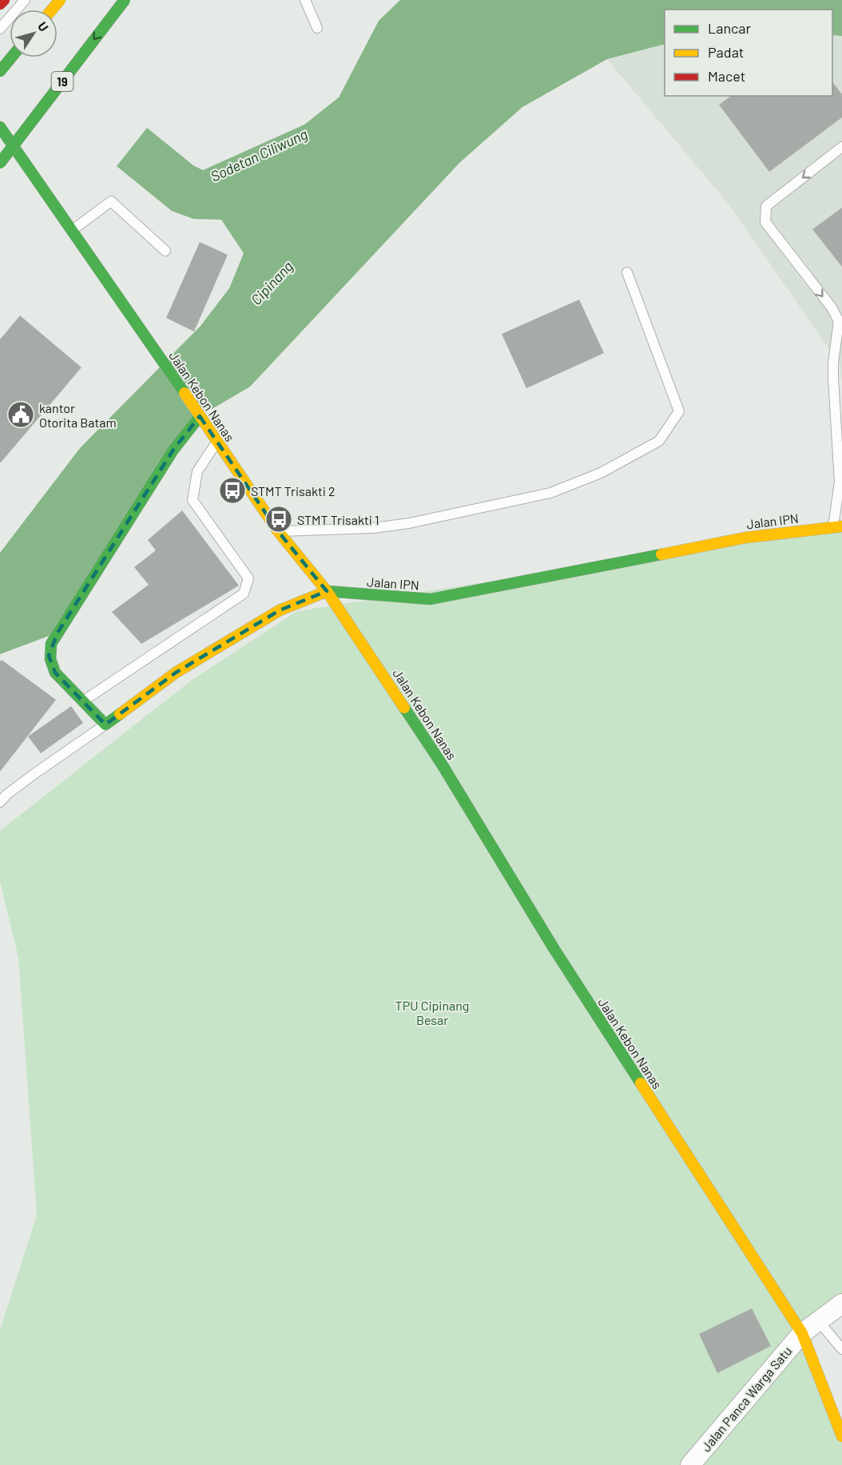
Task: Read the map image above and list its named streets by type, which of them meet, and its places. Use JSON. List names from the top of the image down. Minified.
{"streets":{"main road":["19","Jalan Kebon Nanas","Jalan IPN"],"street":["Jalan Panca Warga Satu"]},"crossings":[["Jalan Kebon Nanas","Jalan IPN"],["Jalan Kebon Nanas","Jalan Panca Warga Satu"]],"water":["Sodetan Ciliwung","Cipinang"],"parks":["TPU Cipinang Besar"],"places":{"public building":["kantor Otorita Batam"],"bus stop":["STMT Trisakti 2","STMT Trisakti 1"]},"legend":["Lancar","Padat","Macet"],"north":"top right"}
